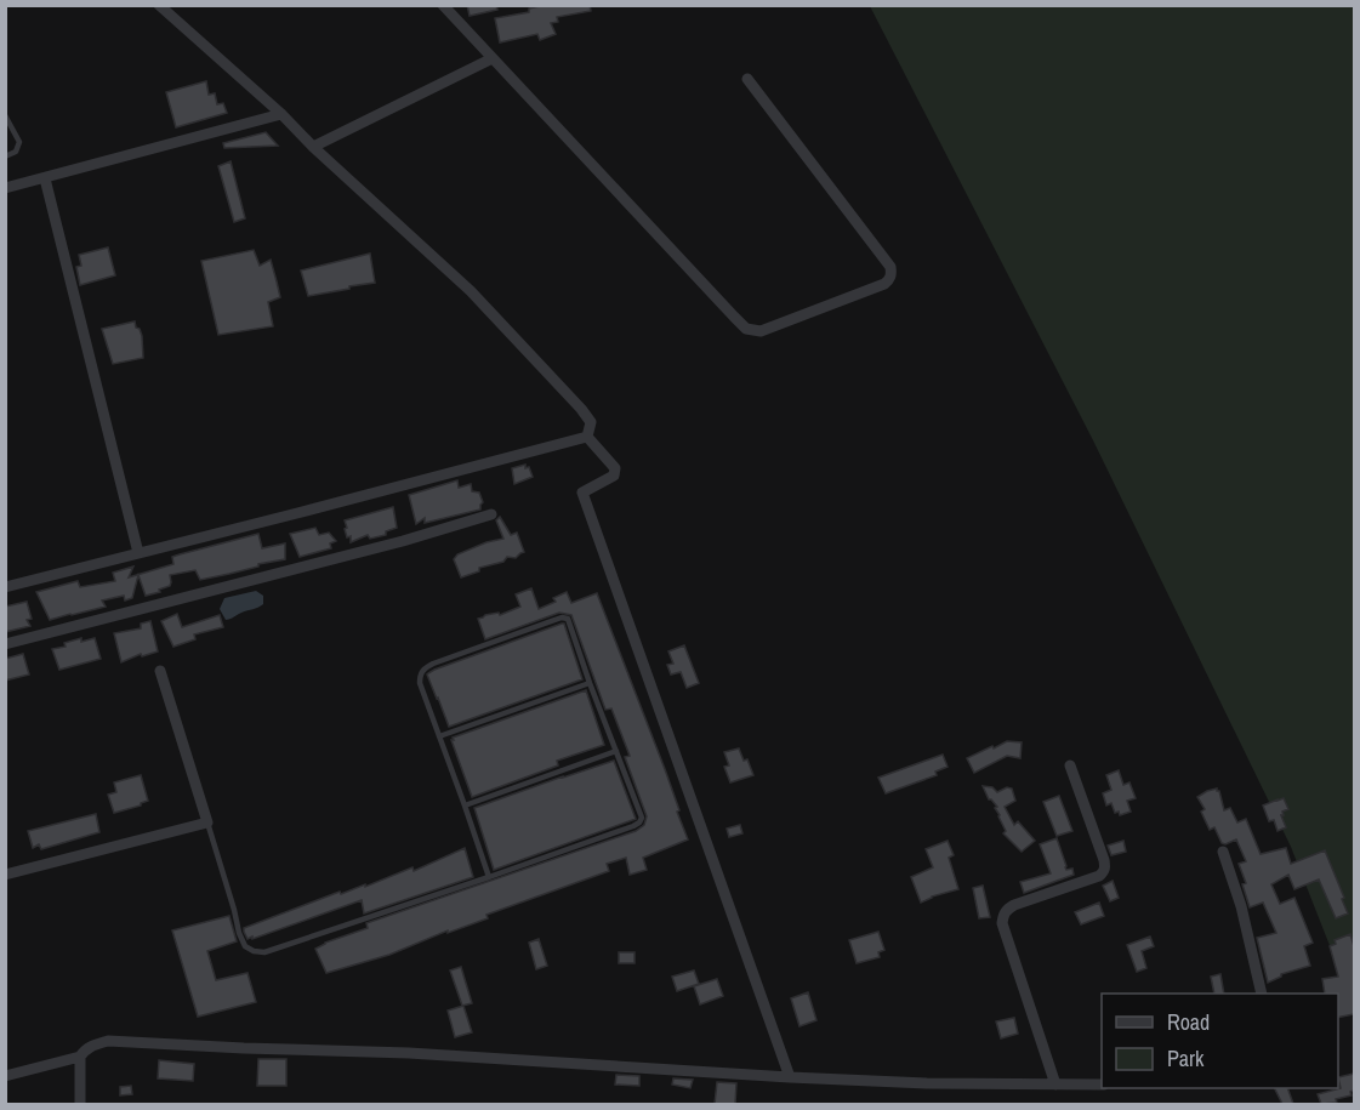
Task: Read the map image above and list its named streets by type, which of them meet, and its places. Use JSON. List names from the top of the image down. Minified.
{"legend":["Road","Park"]}
